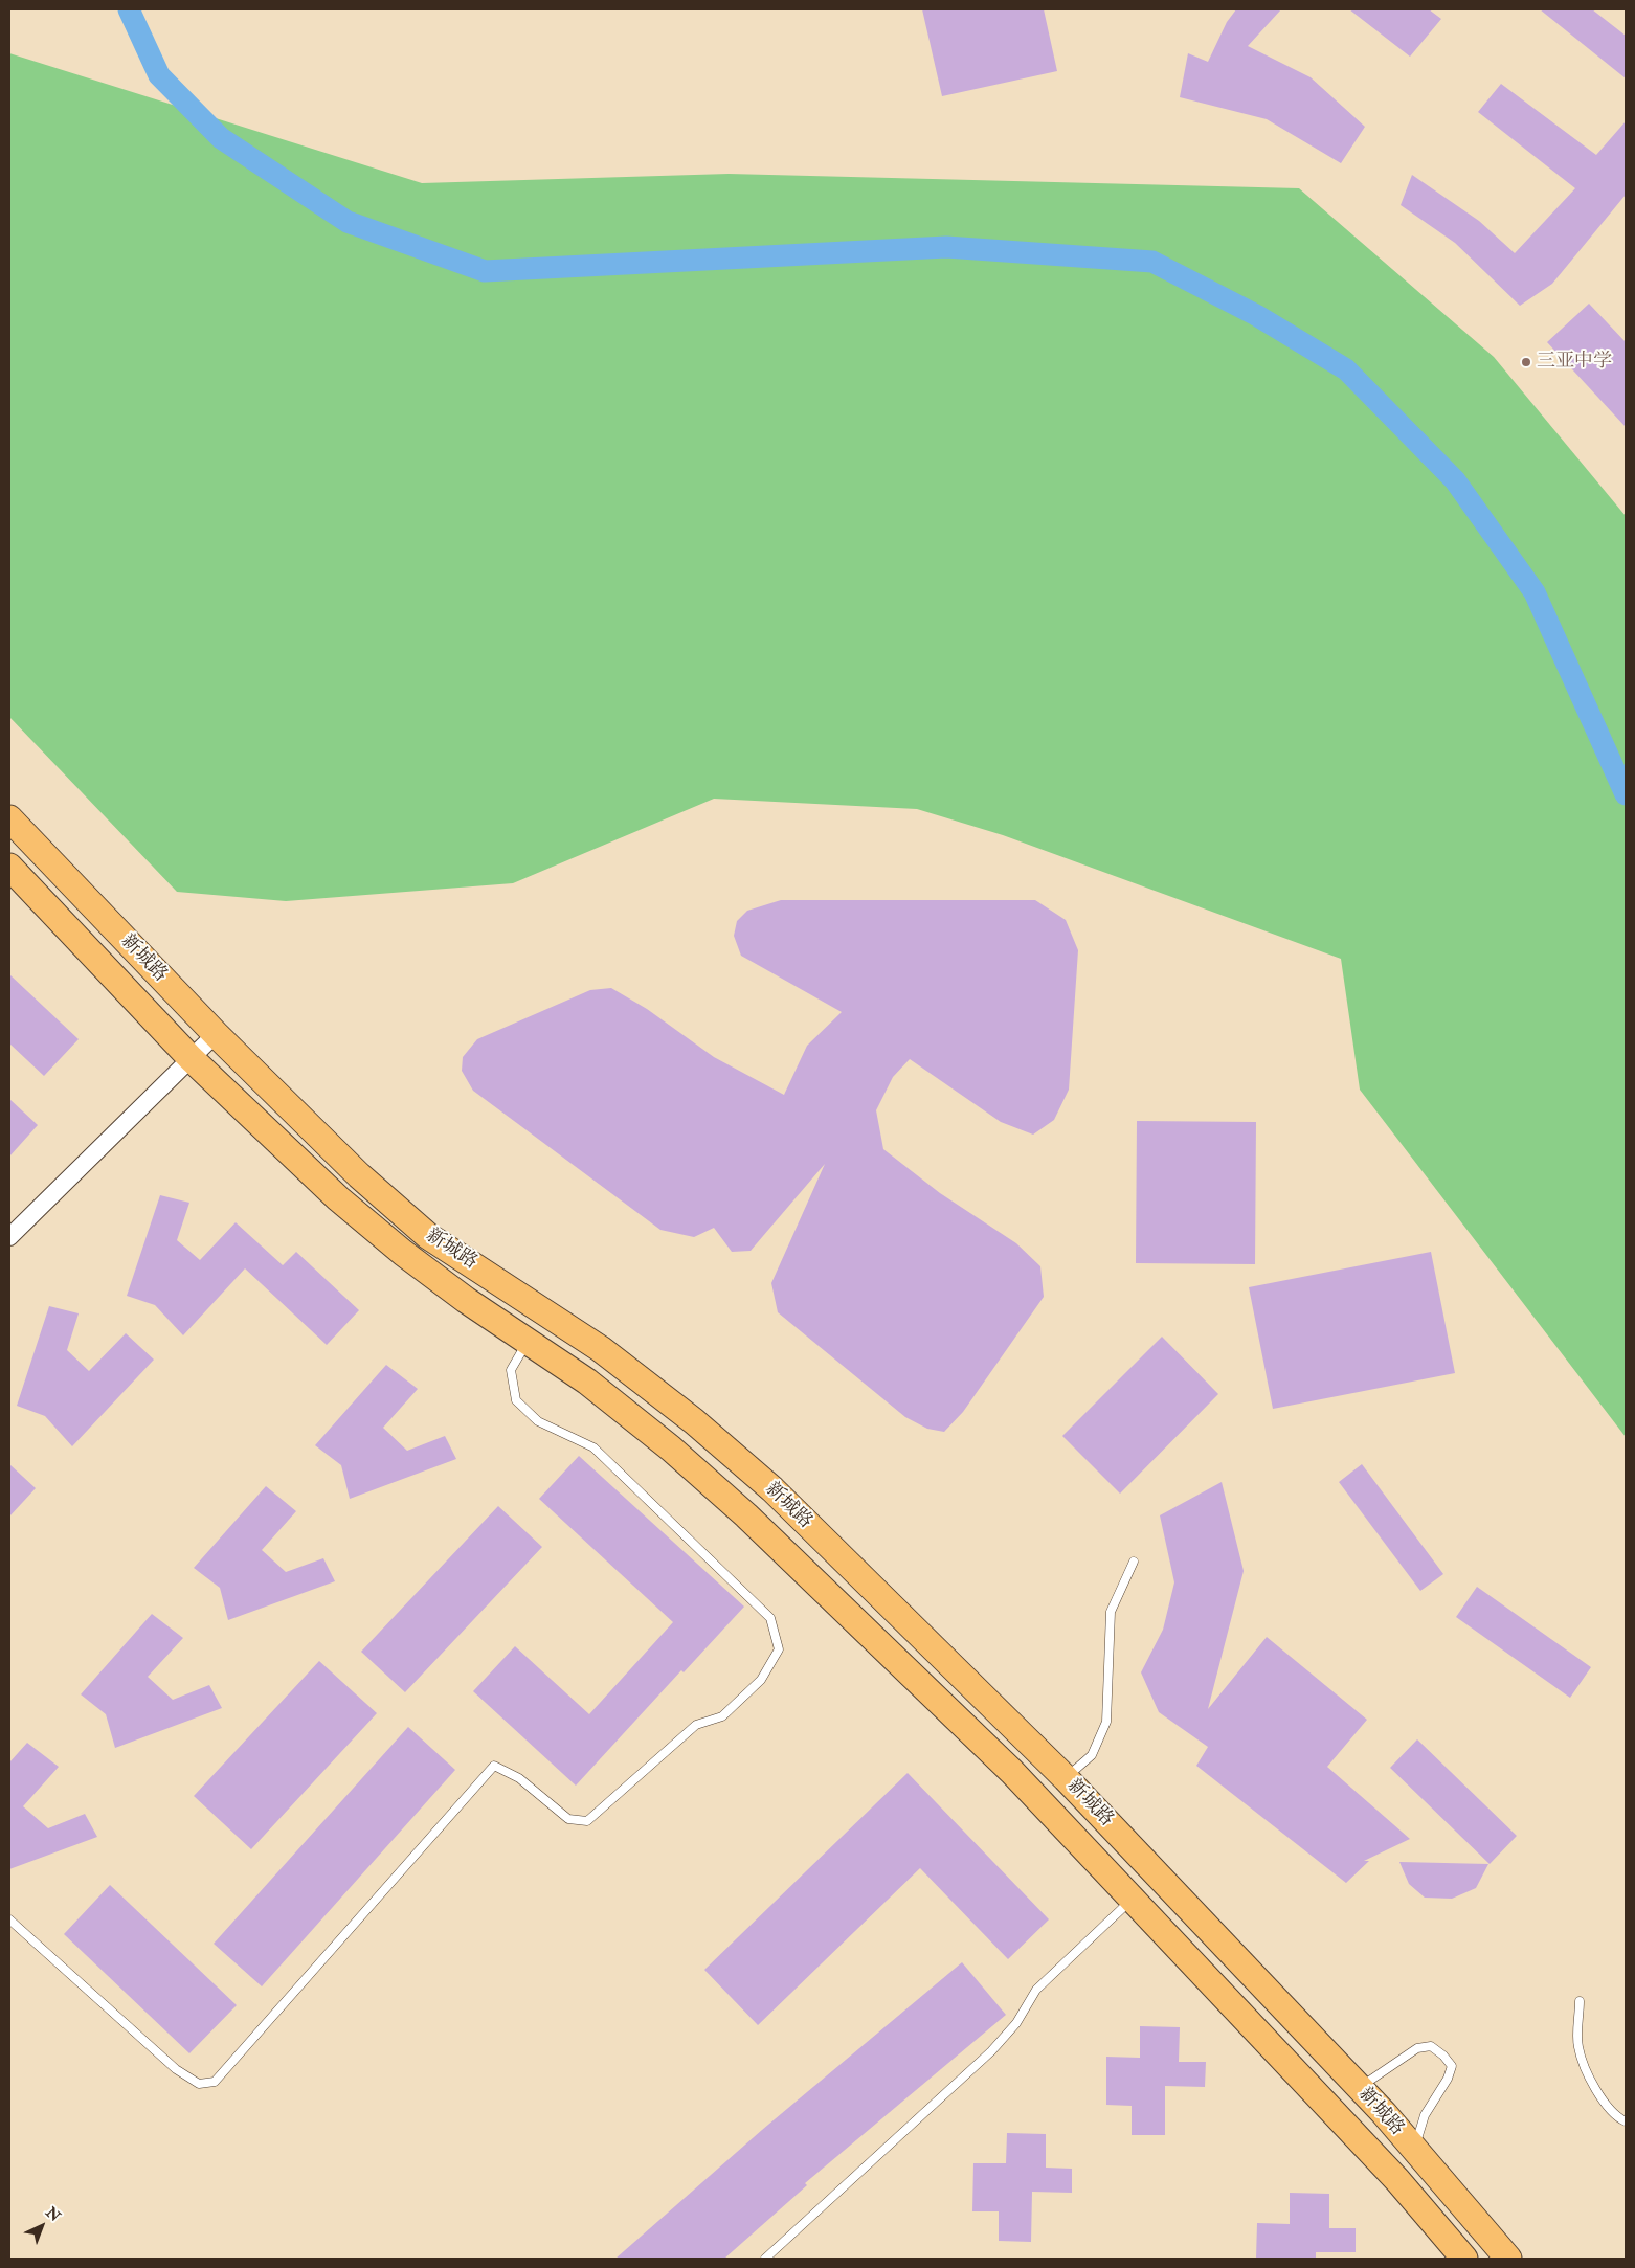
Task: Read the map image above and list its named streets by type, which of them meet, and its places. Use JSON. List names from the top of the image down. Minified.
{"streets":{"main road":["新城路"]},"places":["三亚中学"],"north":"top right"}
